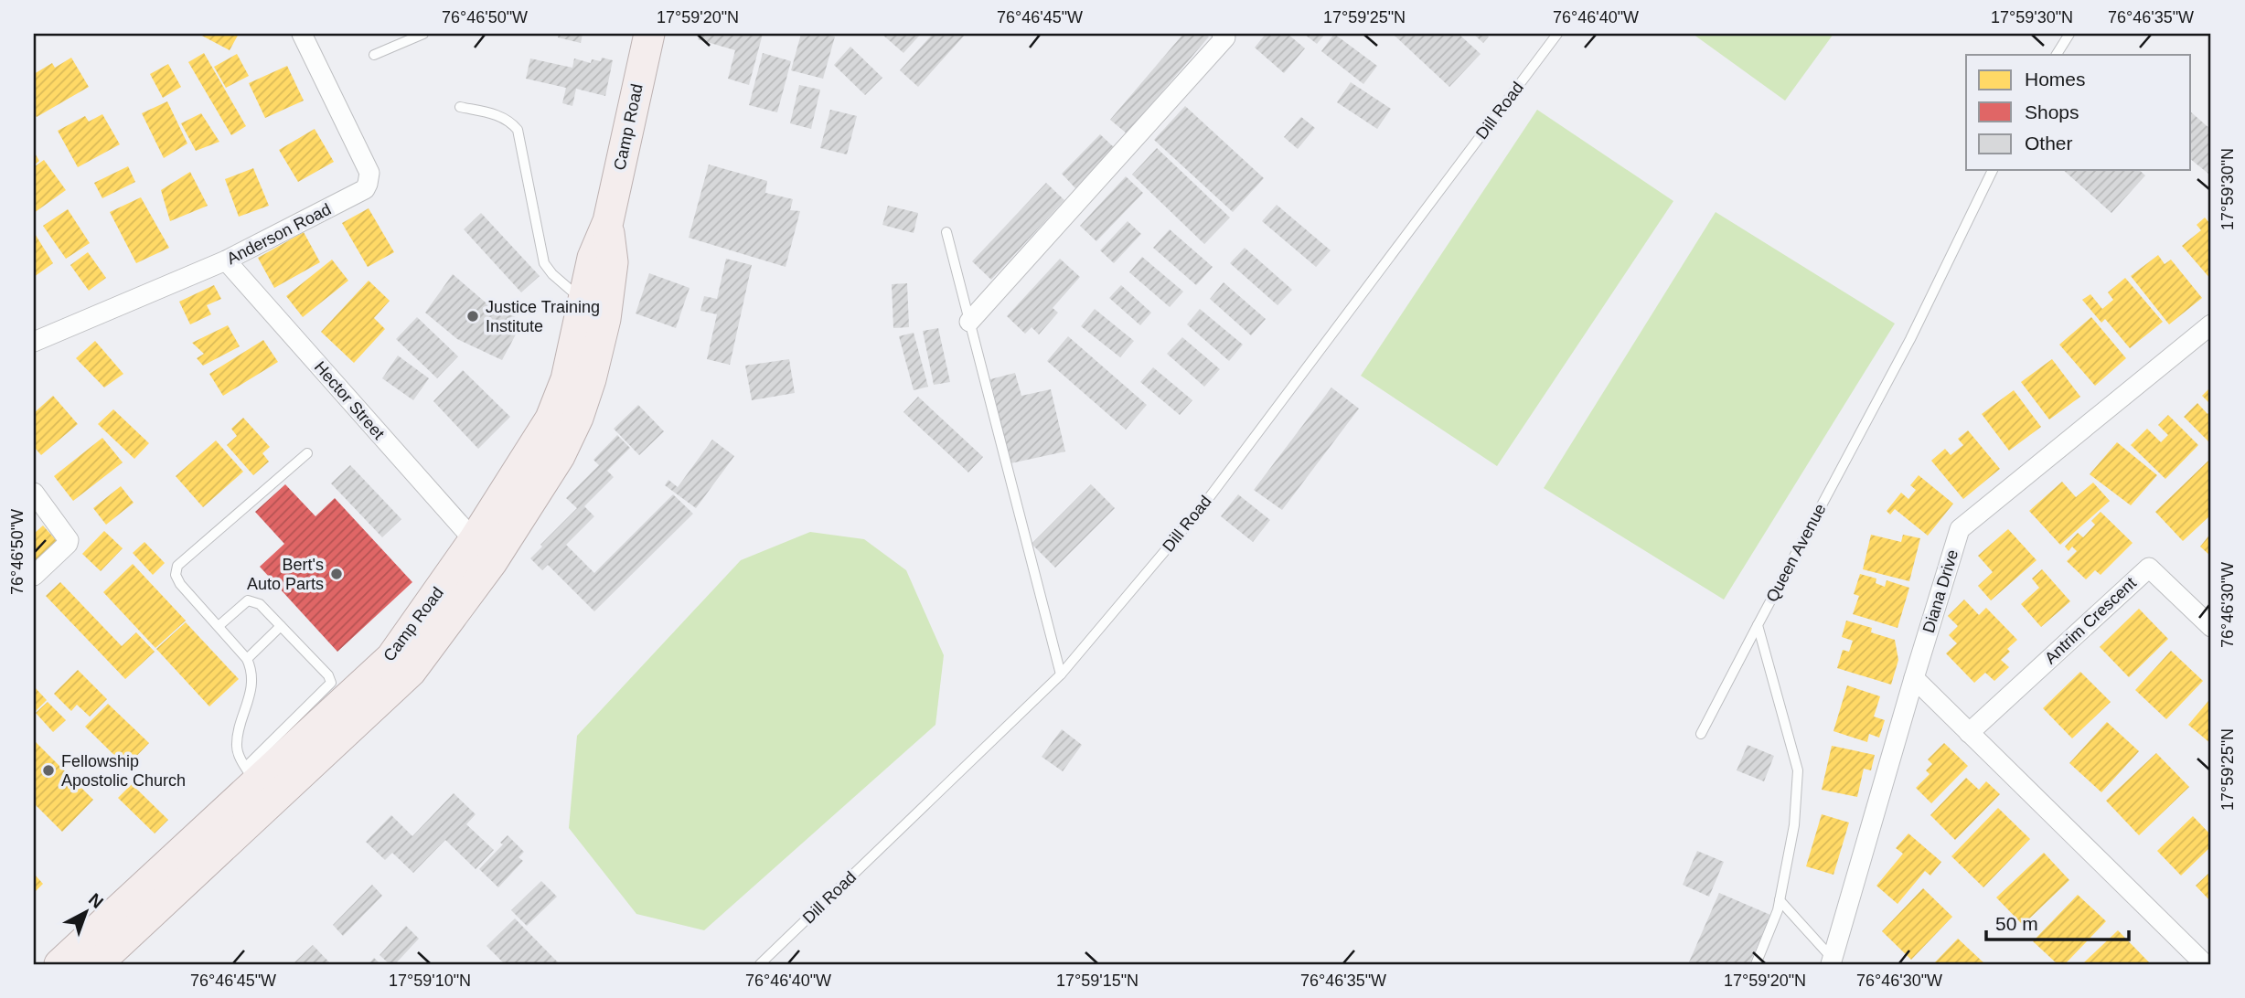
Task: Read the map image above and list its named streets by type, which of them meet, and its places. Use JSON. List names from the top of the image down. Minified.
{"streets":{"main road":["Camp Road"],"street":["Anderson Road","Hector Street","Diana Drive","Antrim Crescent"],"lane":["Dill Road","Queen Avenue"]},"crossings":[["Camp Road","Hector Street"],["Anderson Road","Hector Street"]],"places":["Justice Training Institute","Bert's Auto Parts","Fellowship Apostolic Church"],"legend":["Homes","Shops","Other"],"scale_bar":"50 m","north":"top right","coordinates":["76°46'50\"W","17°59'20\"N","76°46'45\"W","17°59'25\"N","76°46'40\"W","17°59'30\"N","76°46'35\"W","76°46'30\"W","17°59'10\"N","17°59'15\"N"]}
